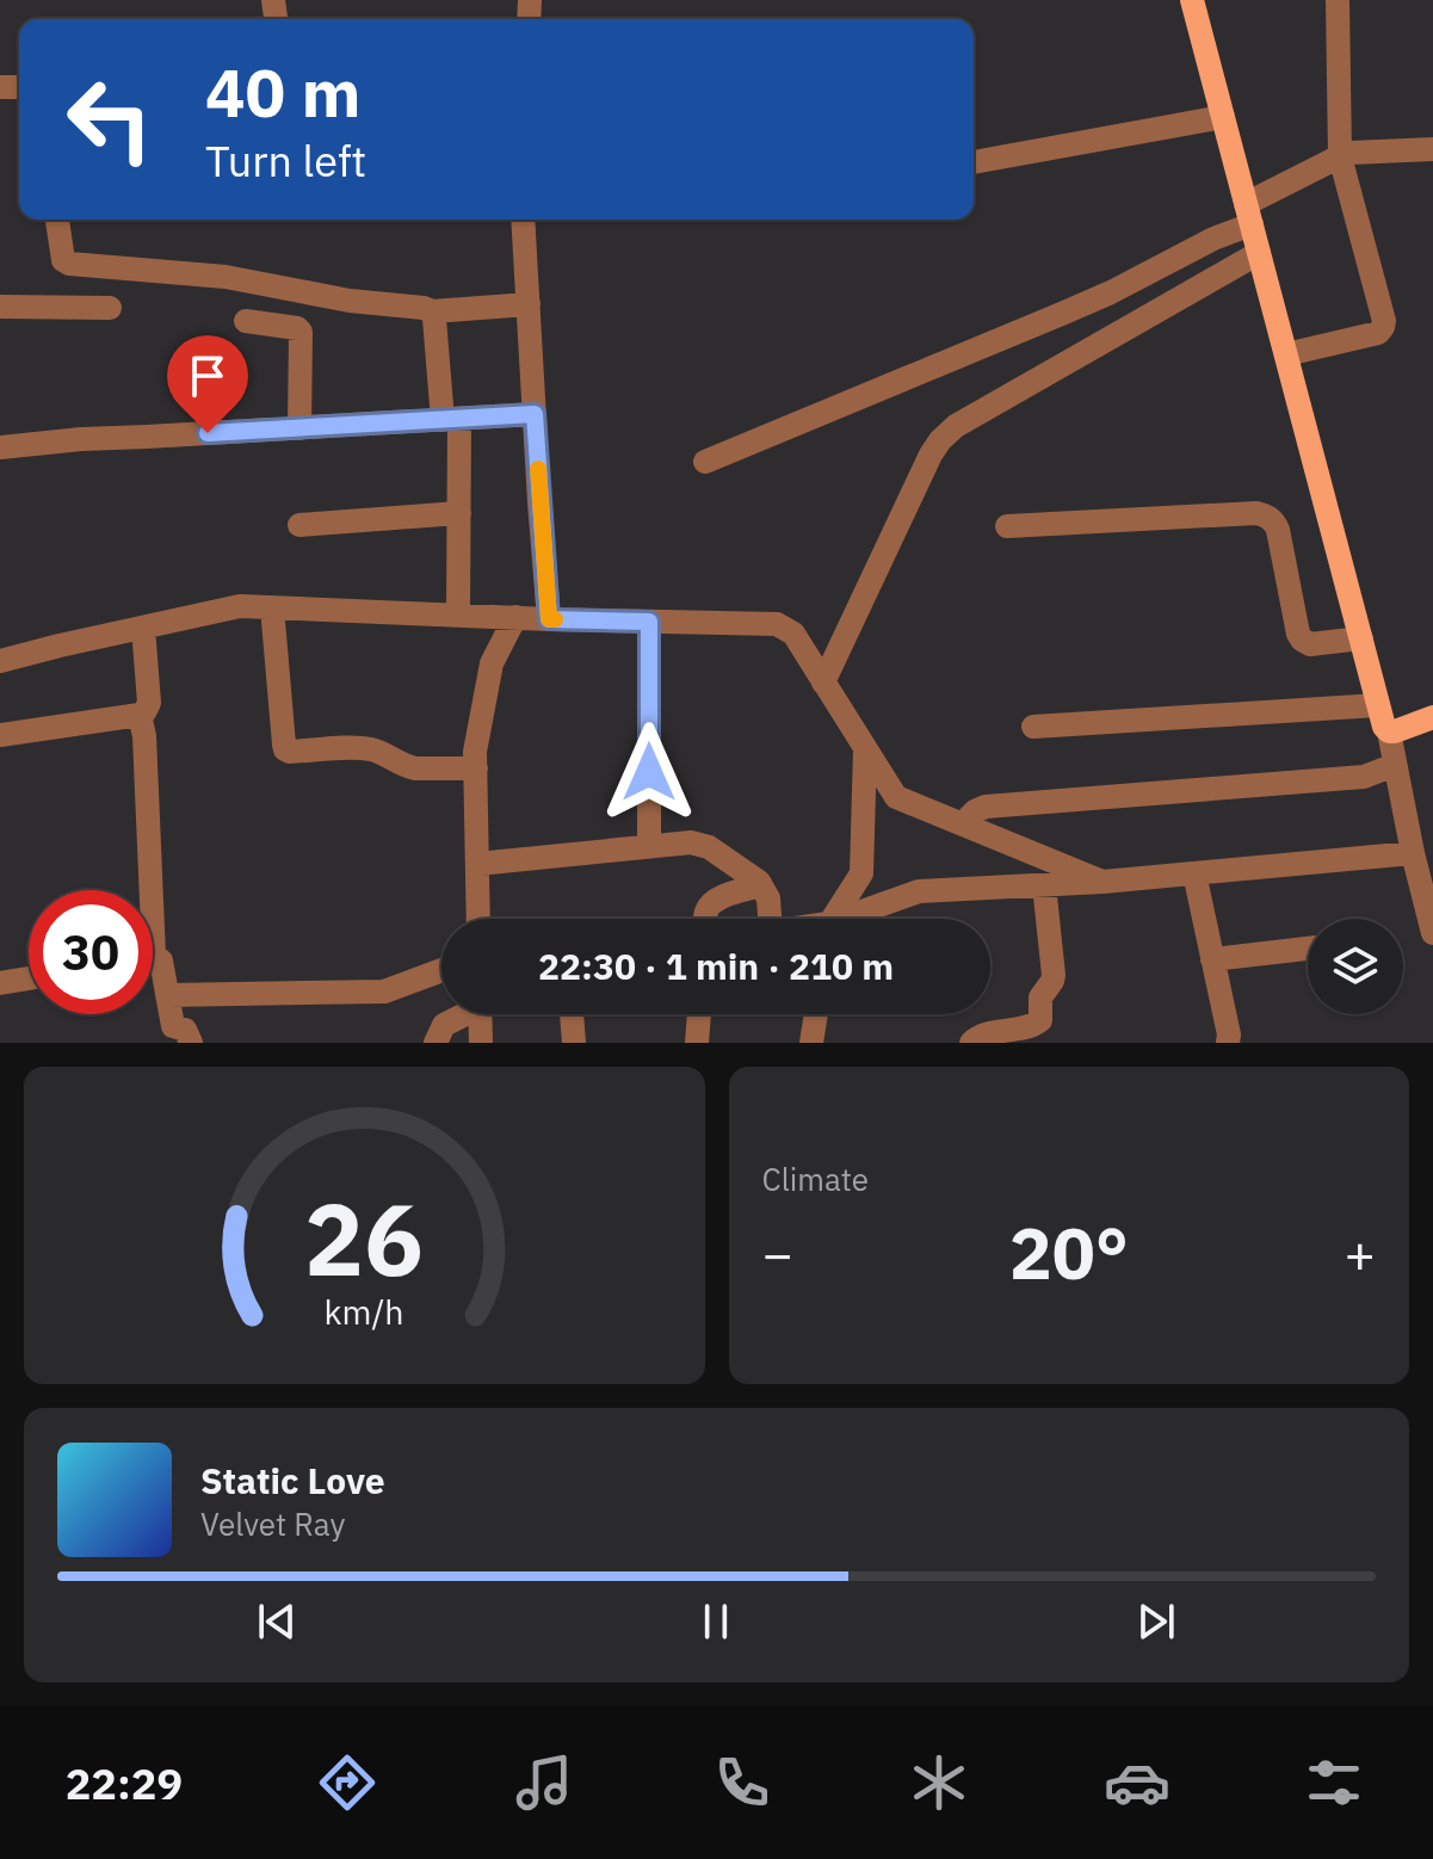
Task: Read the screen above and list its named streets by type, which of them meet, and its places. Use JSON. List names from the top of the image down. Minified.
{"page":{"turn":["40 m","Turn left"],"limit":"30","trip":"22:30 · 1 min · 210 m","tile":"Climate","heat":["−","20°","+"],"song":["Static Love","Velvet Ray"],"tabs":"22:29","gauge":["26","km/h"]}}
